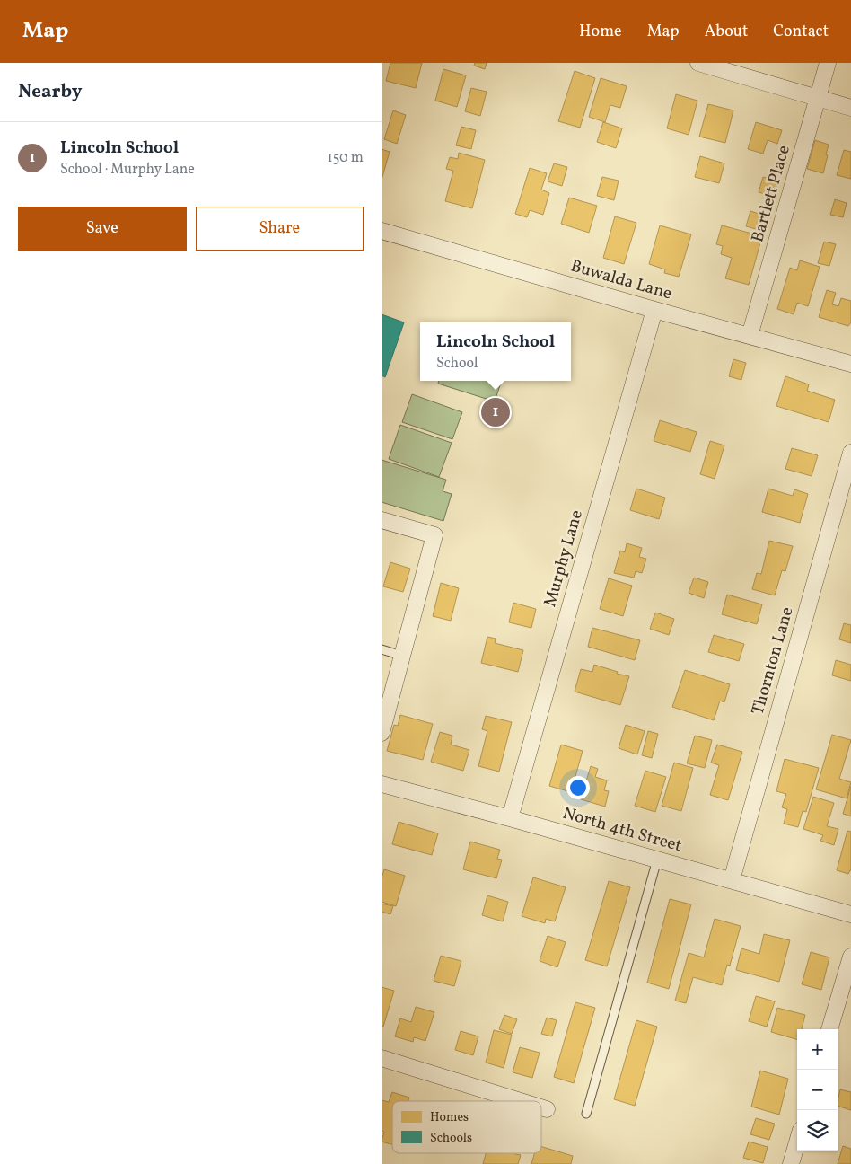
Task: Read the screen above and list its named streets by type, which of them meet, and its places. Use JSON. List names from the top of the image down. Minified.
{"streets":{"street":["Bartlett Place","Buwalda Lane","Murphy Lane","Thornton Lane","North 4th Street"]},"crossings":[["Bartlett Place","Buwalda Lane"],["Buwalda Lane","Murphy Lane"],["Murphy Lane","North 4th Street"],["Thornton Lane","North 4th Street"]],"legend":["Homes","Schools"],"page":{"header":"Map","nav":["Home","Map","About","Contact"],"heading":"Nearby","list":[{"mark":"1","name":"Lincoln School","note":"School · Murphy Lane","value":"150 m"}],"buttons":["Save","Share"],"popup":["Lincoln School","School"],"pins":"1","map_buttons":["+","−"]}}
